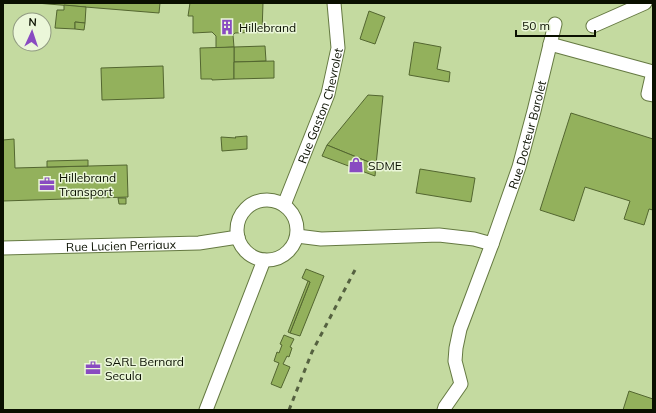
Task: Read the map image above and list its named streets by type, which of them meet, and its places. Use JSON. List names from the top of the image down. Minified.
{"streets":{"street":["Rue Gaston Chevrolet","Rue Docteur Barolet","Rue Lucien Perriaux"]},"crossings":[["Rue Gaston Chevrolet","Rue Lucien Perriaux"]],"places":{"building":["Hillebrand"],"shop":["SDME"],"office":["Hillebrand Transport","SARL Bernard Secula"]},"scale_bar":"50 m","north":"top"}
